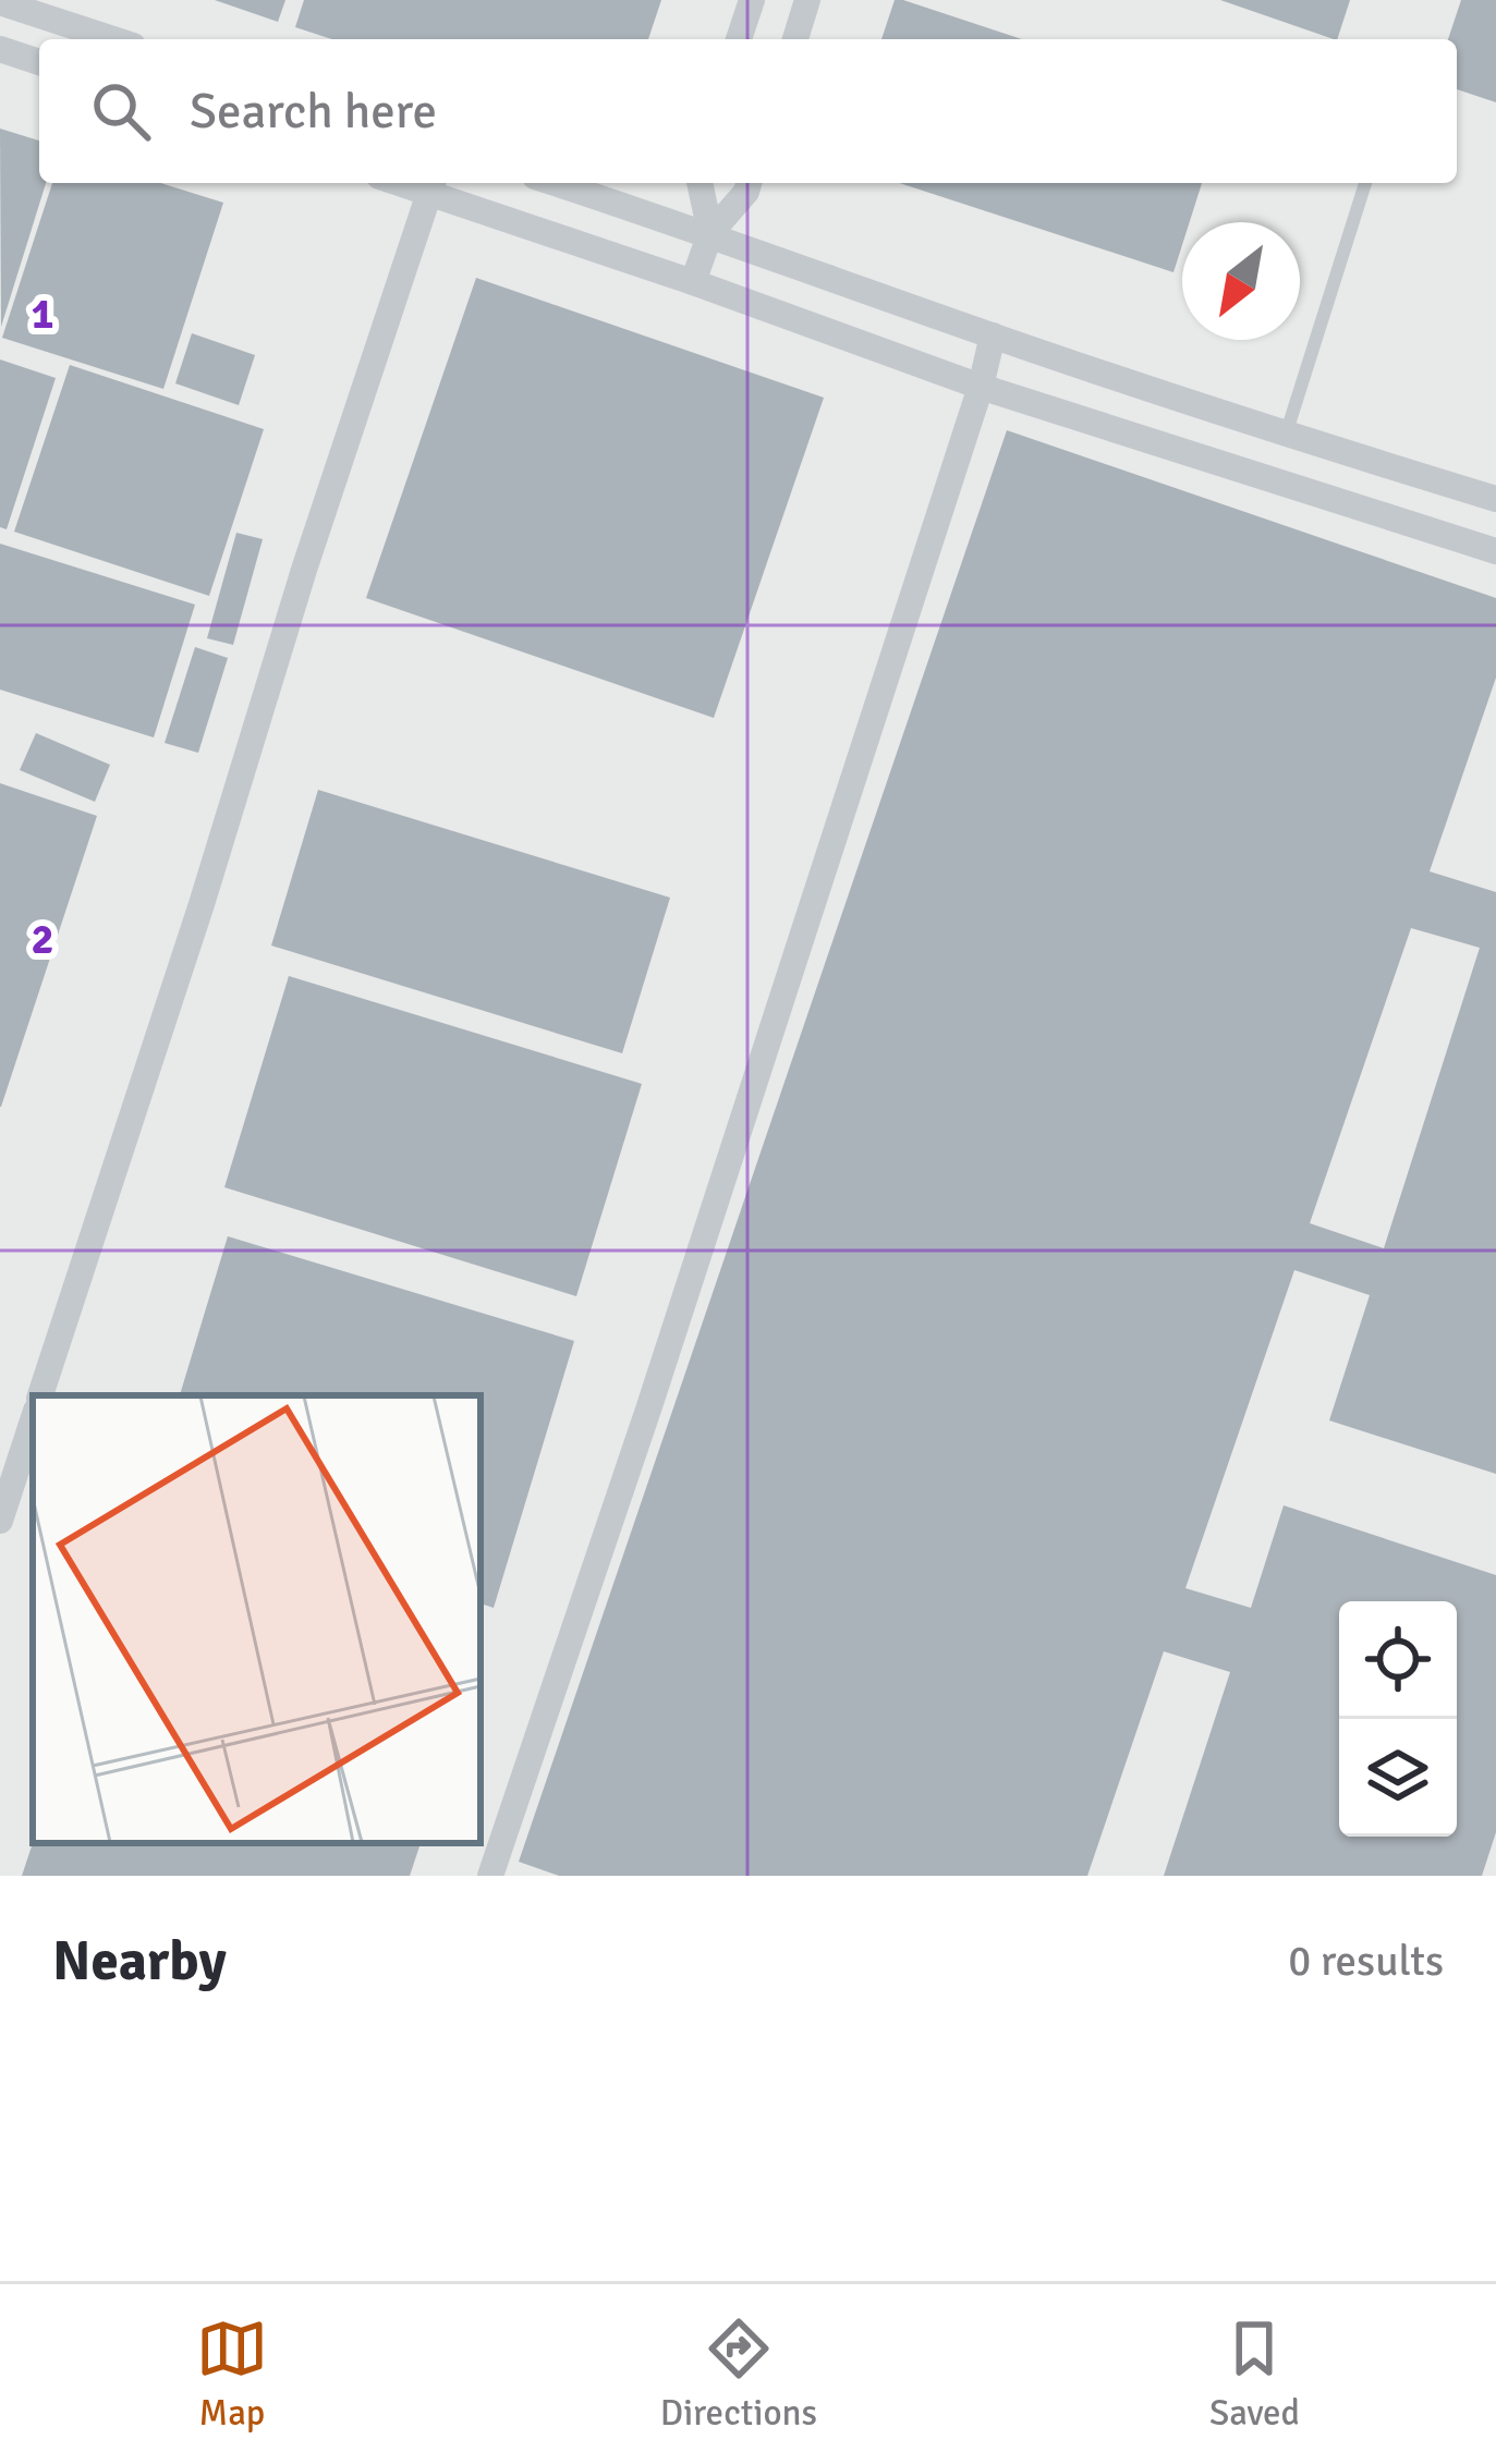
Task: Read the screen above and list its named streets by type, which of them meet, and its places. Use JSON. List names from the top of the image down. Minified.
{"north":"bottom left","page":{"search":"Search here","heading":["Nearby","0 results"],"nav":["Map","Directions","Saved"]},"grid":{"rows":["1","2"]}}
